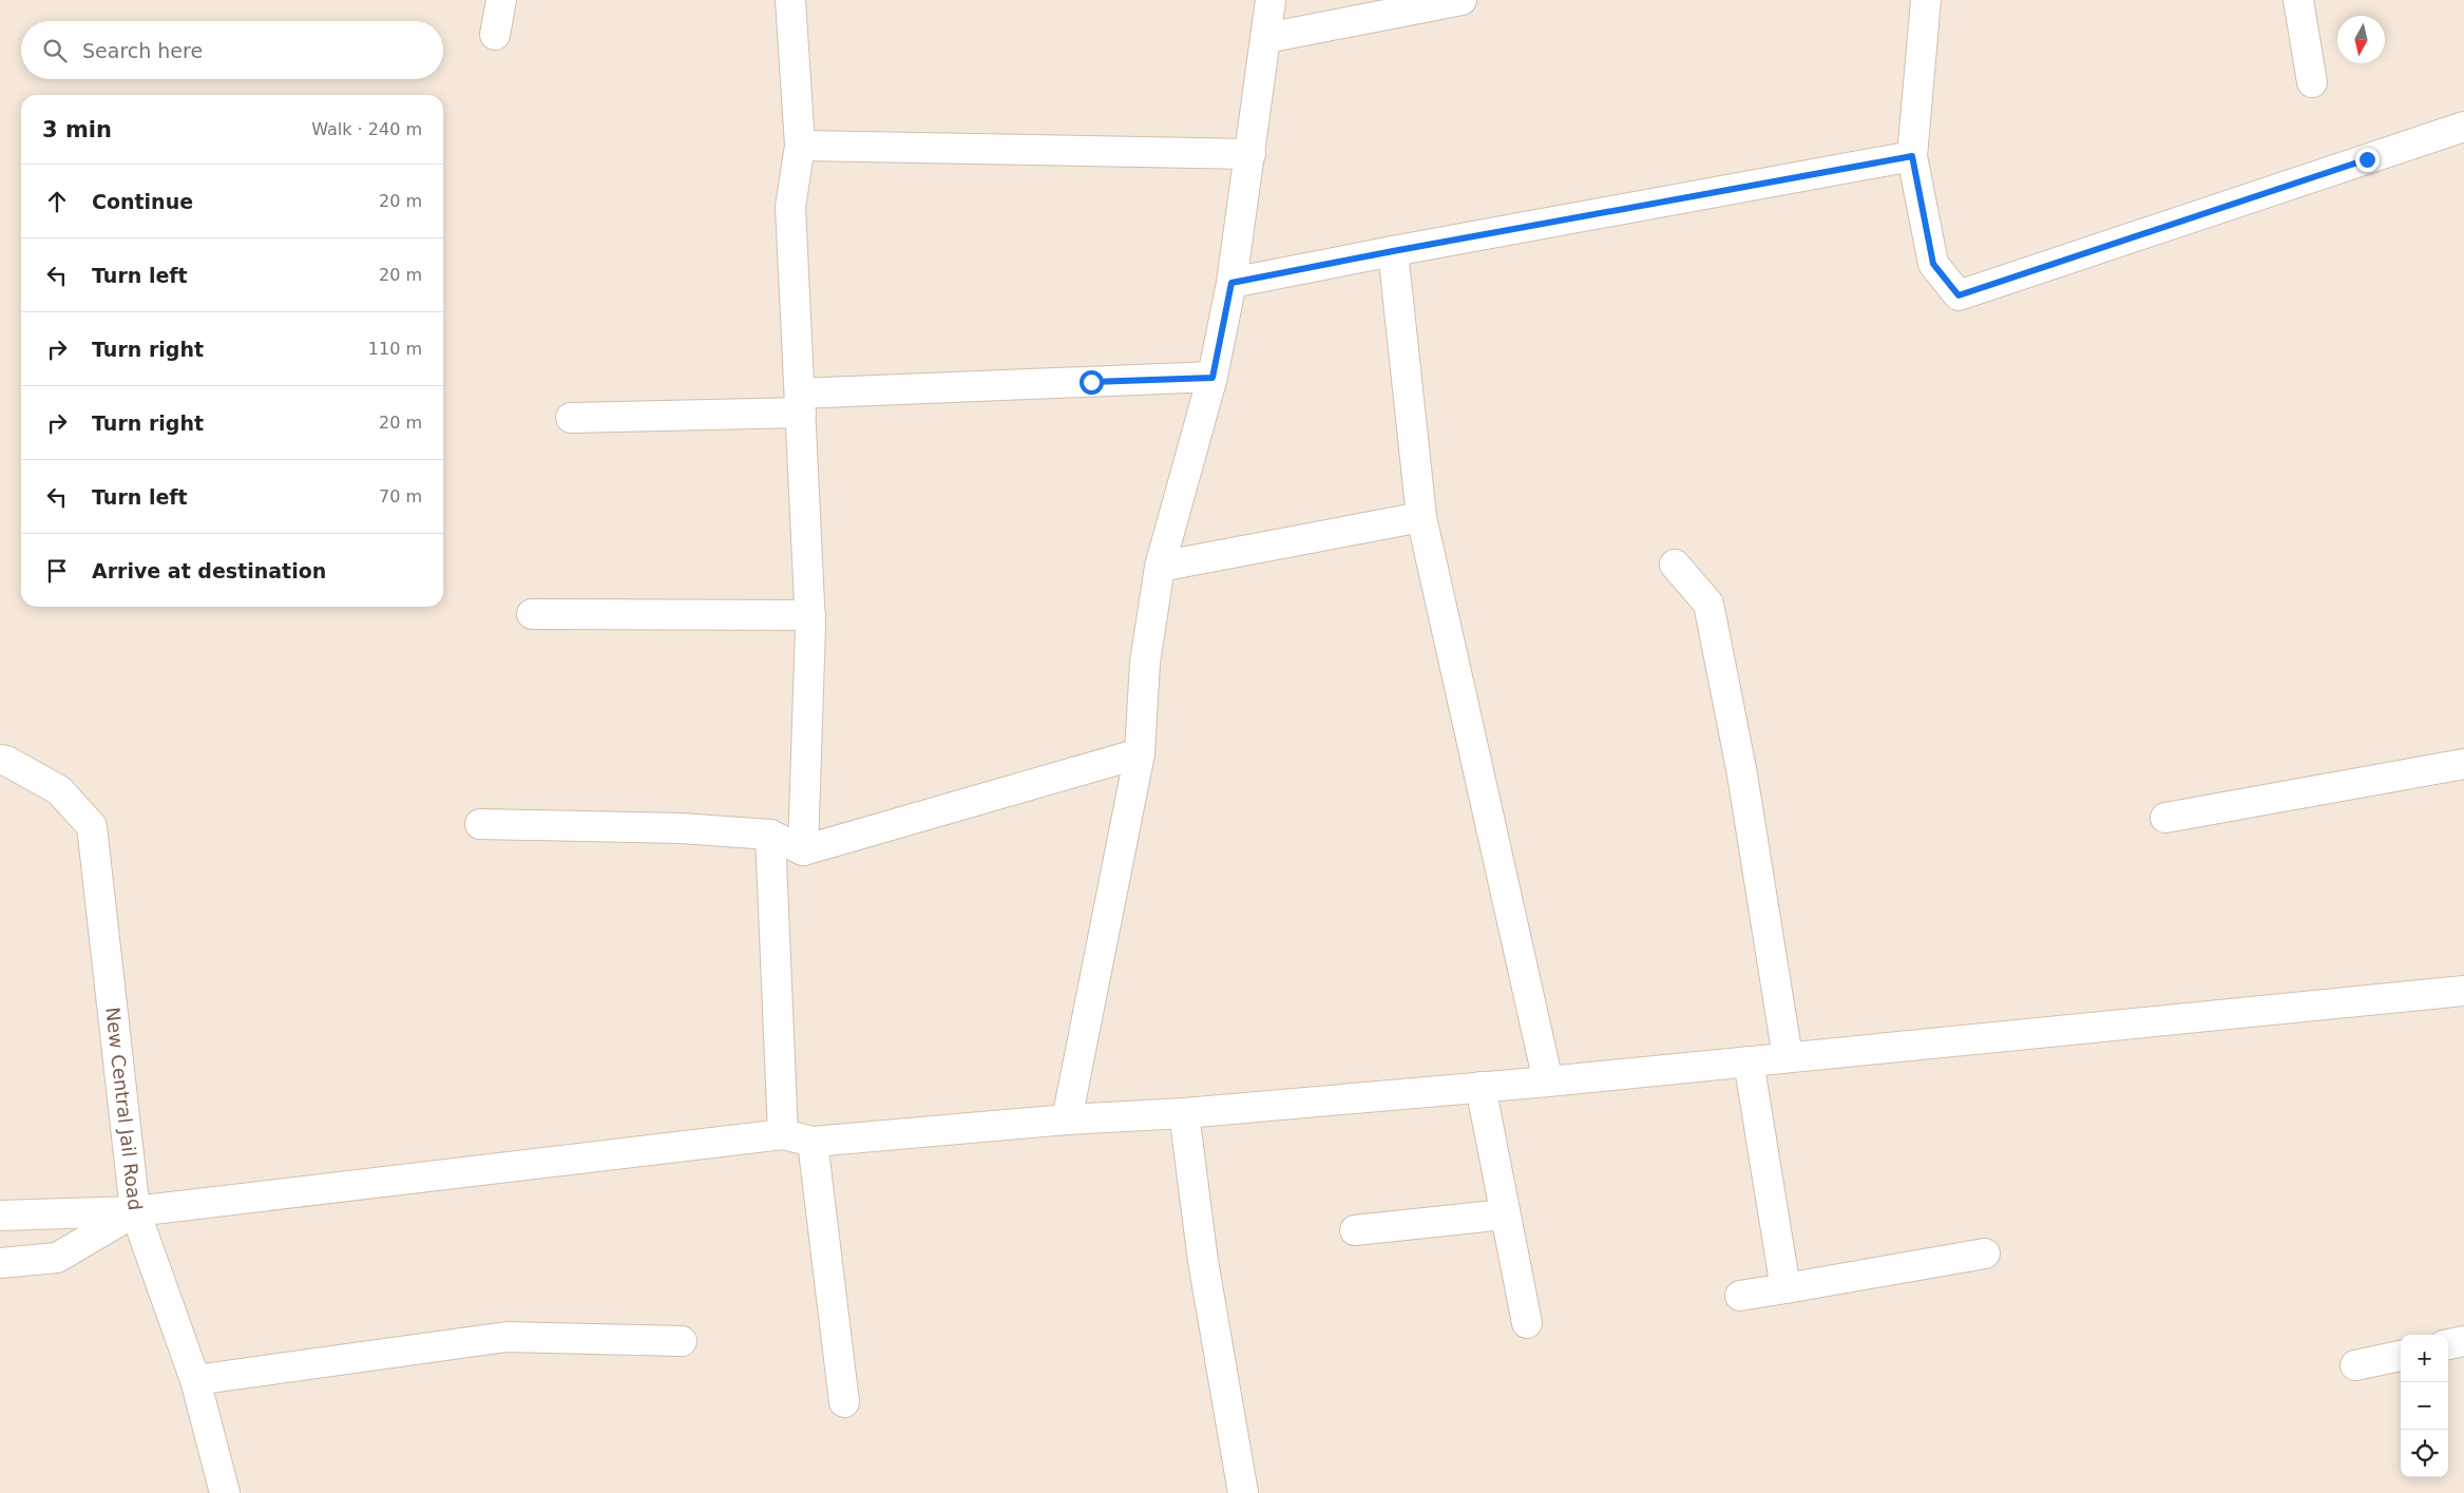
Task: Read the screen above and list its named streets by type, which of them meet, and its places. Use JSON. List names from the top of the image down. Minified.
{"streets":{"street":["New Central Jail Road"]},"north":"bottom","page":{"search":"Search here","heading":["3 min","Walk · 240 m"],"list":[["Continue","20 m"],["Turn left","20 m"],["Turn right","110 m"],["Turn right","20 m"],["Turn left","70 m"],"Arrive at destination"],"map_buttons":["+","−"]}}
